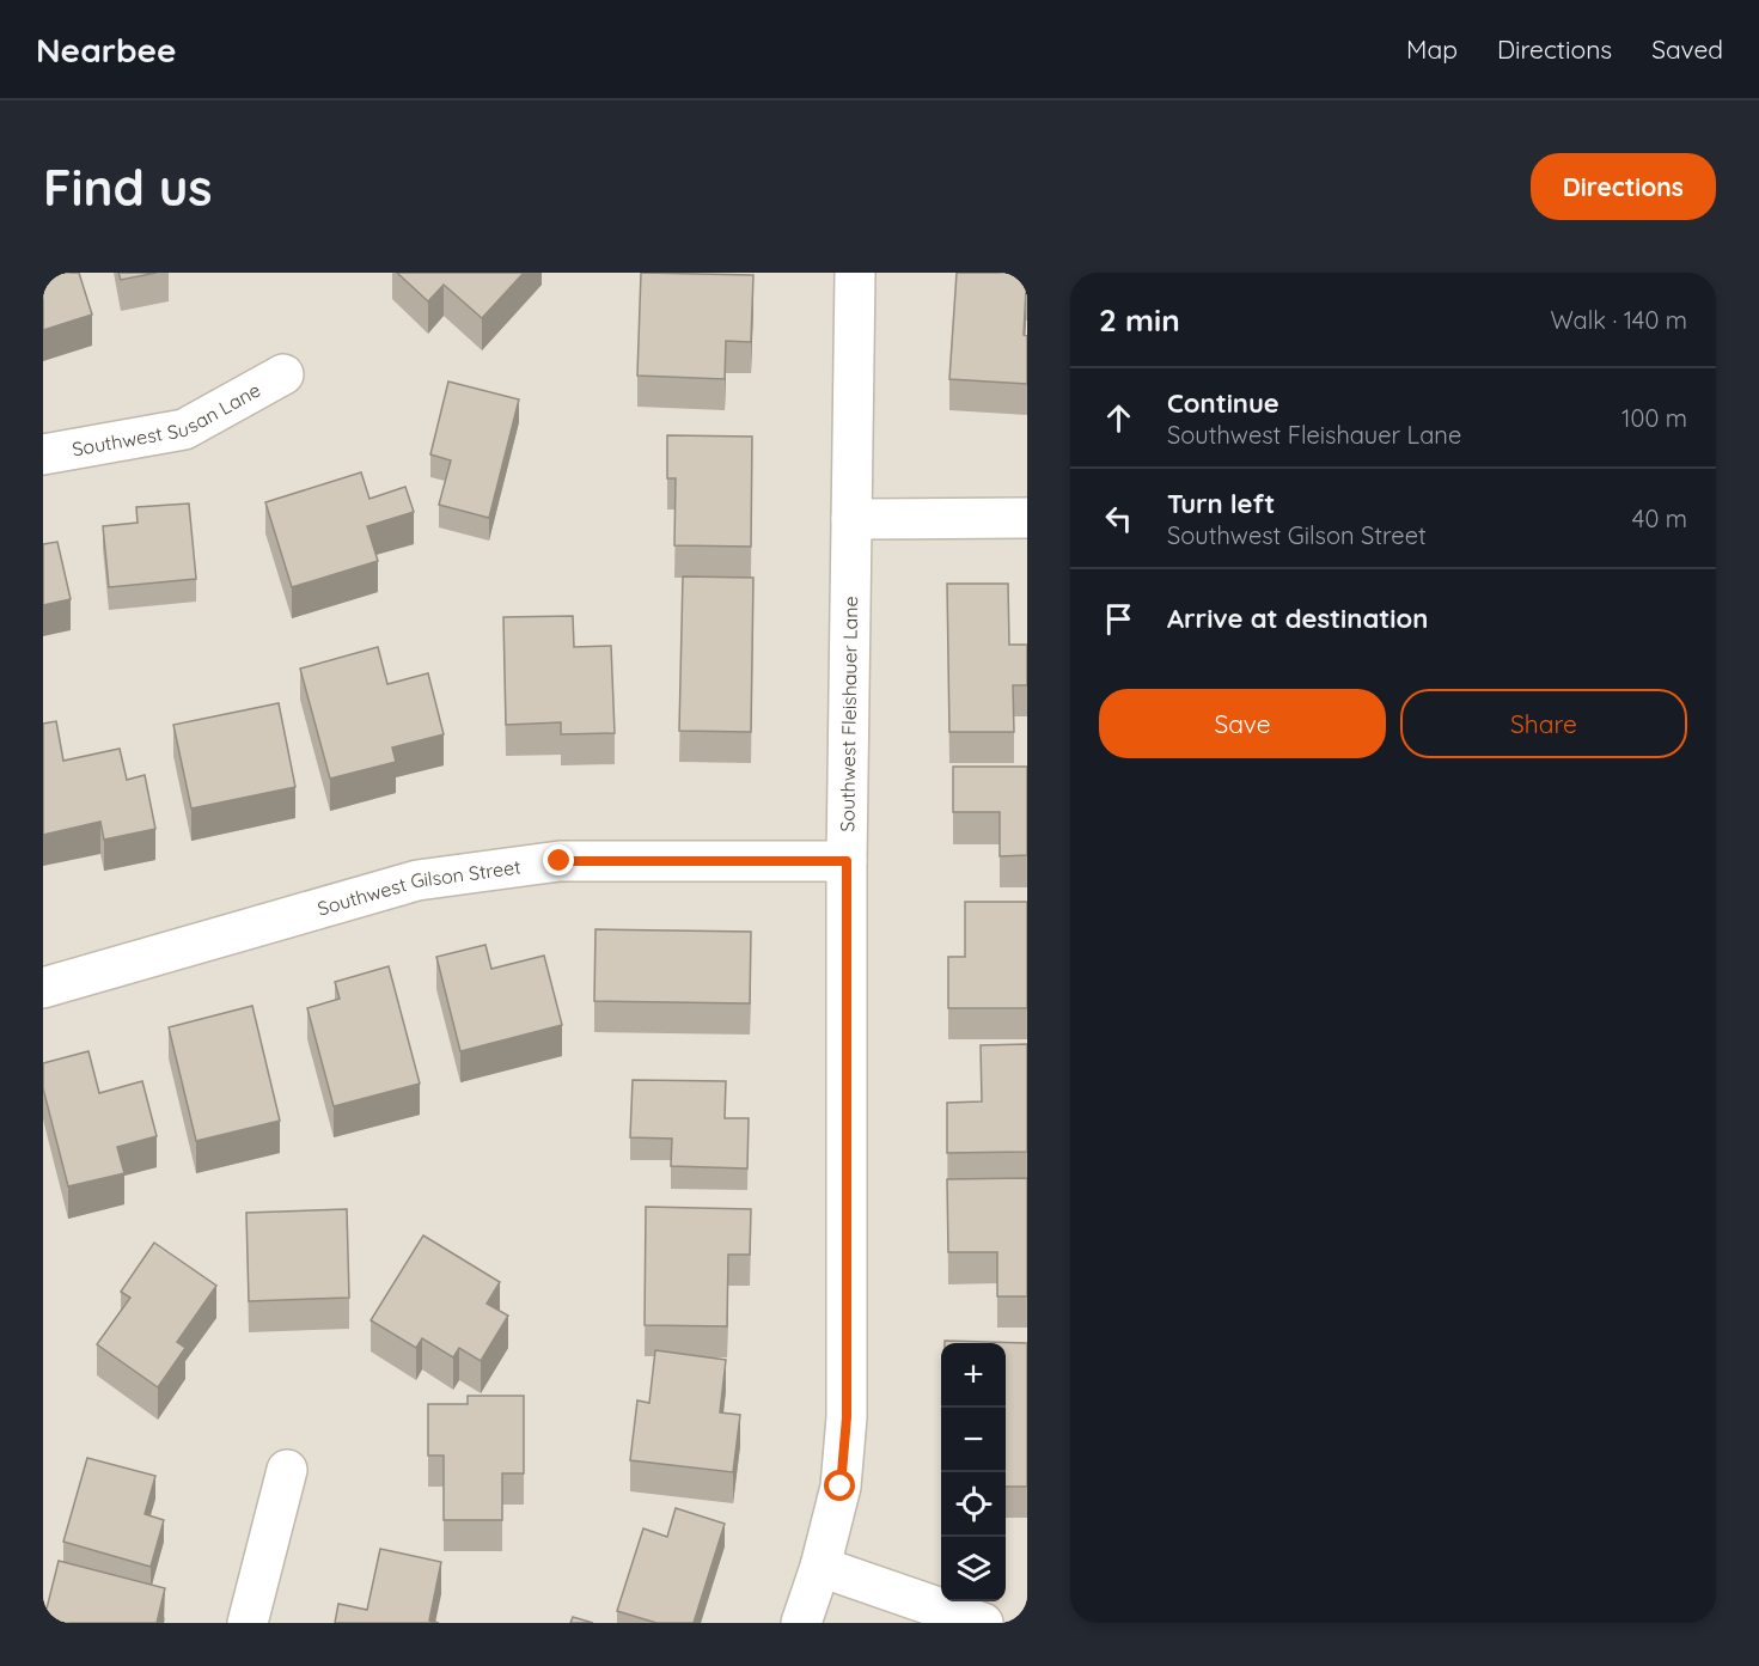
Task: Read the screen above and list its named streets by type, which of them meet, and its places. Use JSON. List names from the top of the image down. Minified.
{"streets":{"street":["Southwest Susan Lane","Southwest Fleishauer Lane","Southwest Gilson Street"]},"crossings":[["Southwest Fleishauer Lane","Southwest Gilson Street"]],"page":{"header":"Nearbee","nav":["Map","Directions","Saved"],"buttons":["Directions",["Save","Share"]],"title":"Find us","heading":["2 min","Walk · 140 m"],"list":[["Continue","Southwest Fleishauer Lane","100 m"],["Turn left","Southwest Gilson Street","40 m"],"Arrive at destination"],"map_buttons":["+","−"]}}
